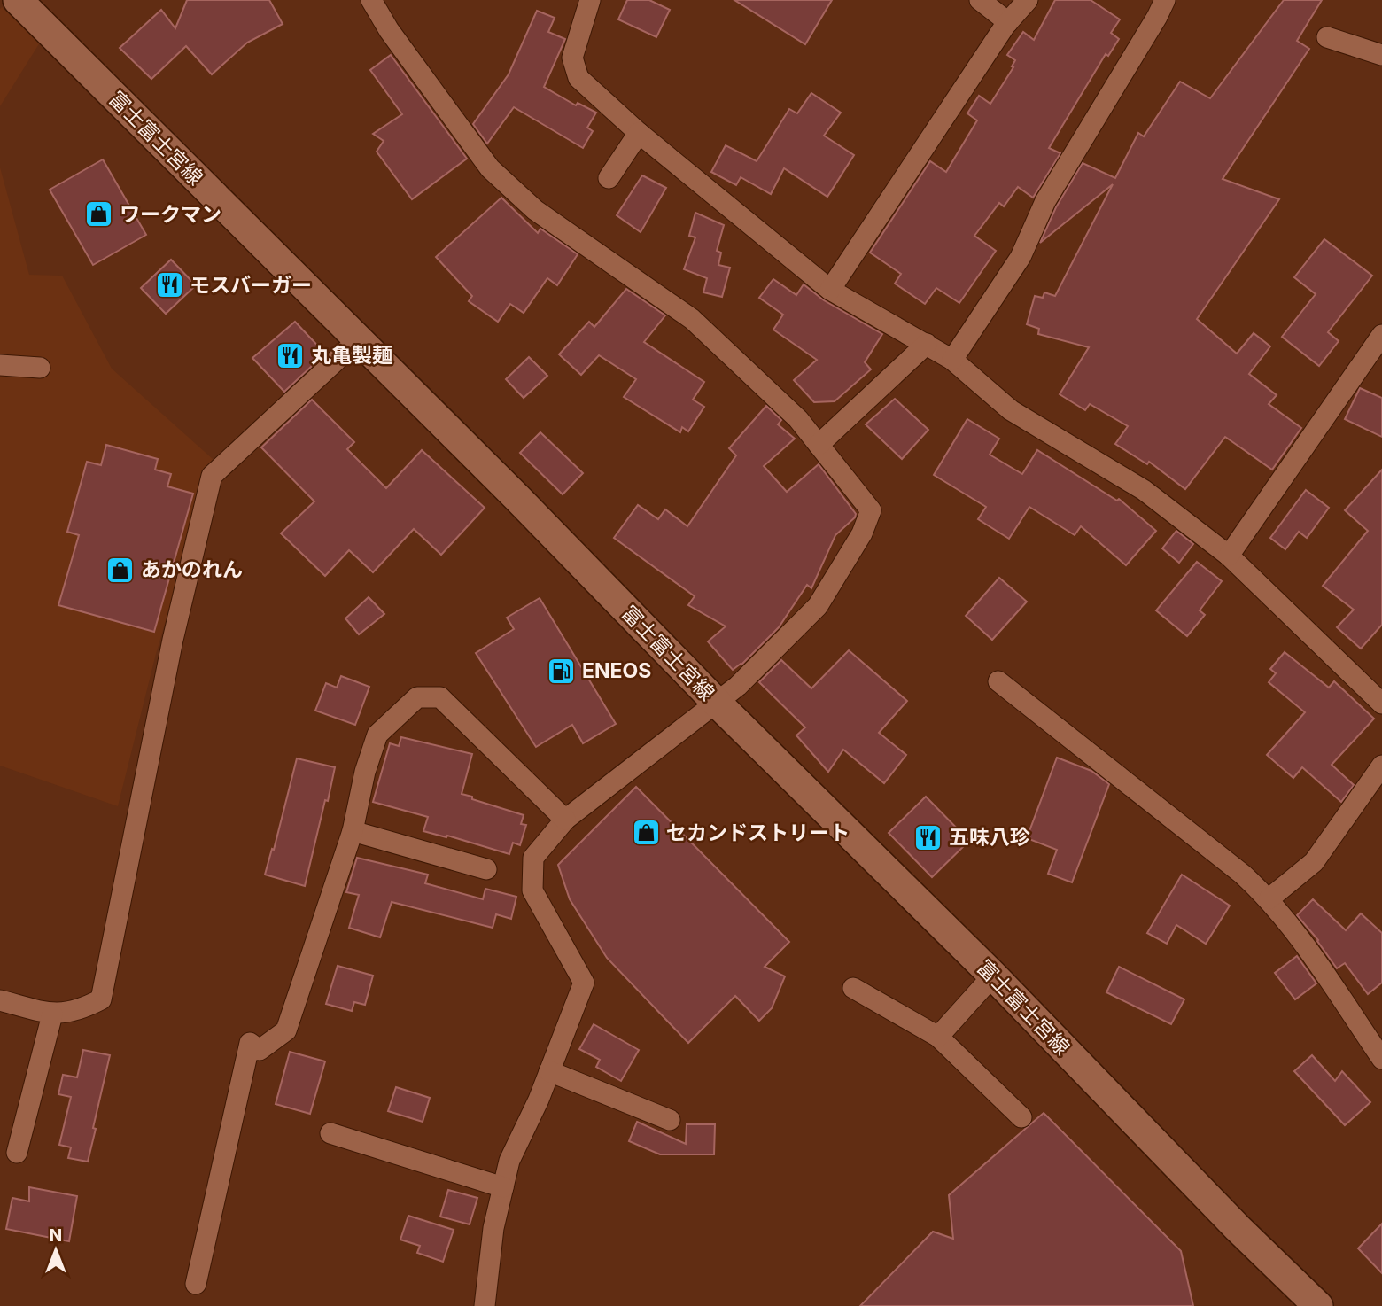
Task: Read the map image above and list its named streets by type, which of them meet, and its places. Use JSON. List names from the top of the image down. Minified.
{"streets":{"main road":["富士富士宮線"]},"places":{"shop":["ワークマン","あかのれん","セカンドストリート"],"restaurant":["モスバーガー","丸亀製麺","五味八珍"],"fuel station":["ENEOS"]},"north":"top"}
